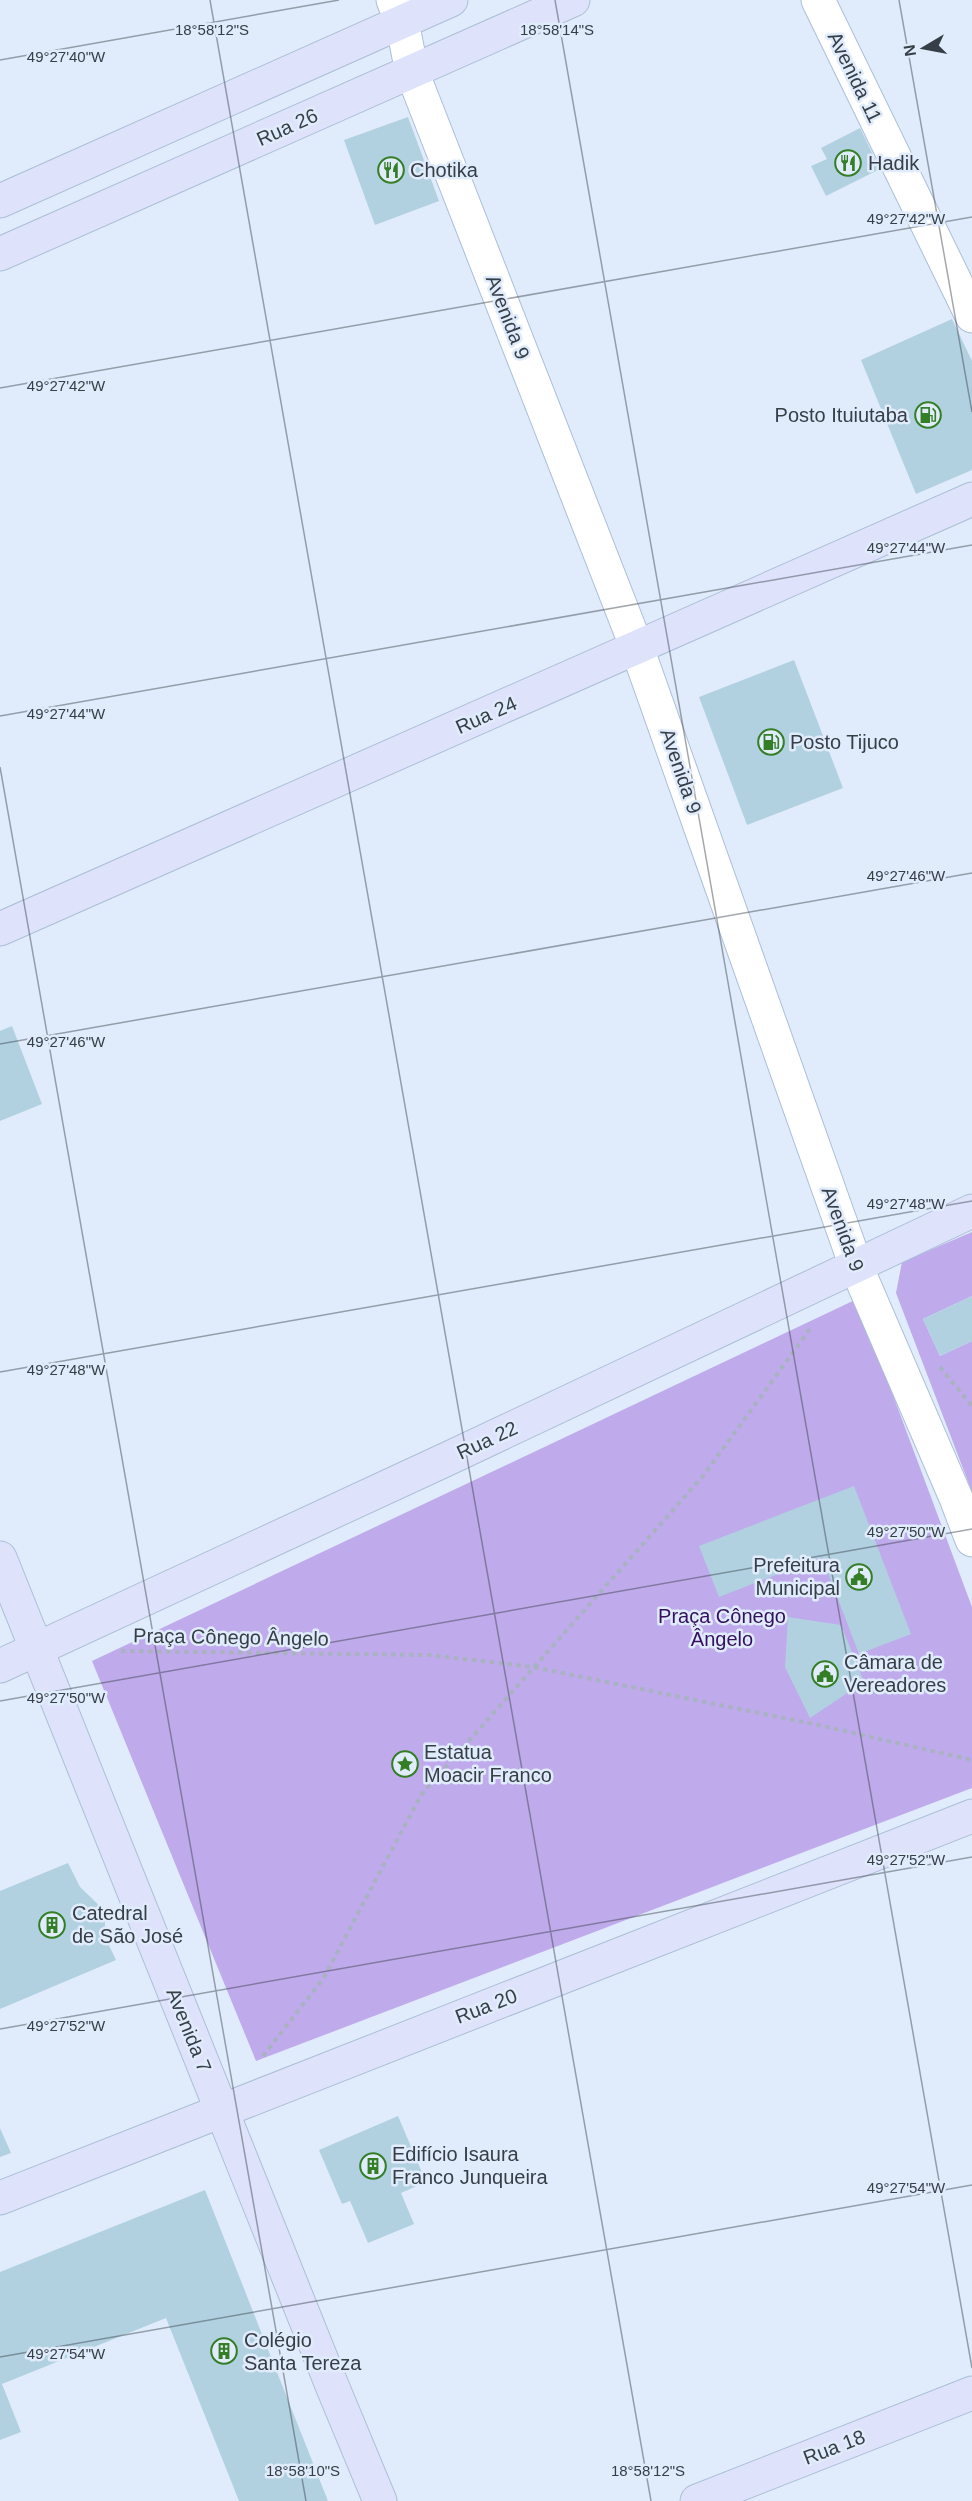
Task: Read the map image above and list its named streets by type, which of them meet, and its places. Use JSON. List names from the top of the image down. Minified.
{"streets":{"street":["Avenida 11","Rua 26","Avenida 9","Rua 24","Rua 22","Rua 20","Avenida 7","Rua 18"],"path":["Praça Cônego Ângelo"]},"crossings":[["Rua 26","Avenida 9"],["Avenida 9","Rua 24"],["Avenida 9","Rua 22"],["Rua 22","Avenida 7"],["Rua 20","Avenida 7"]],"parks":["Praça Cônego Ângelo"],"places":{"restaurant":["Hadik","Chotika"],"fuel station":["Posto Ituiutaba","Posto Tijuco"],"public building":["Prefeitura Municipal","Câmara de Vereadores"],"place":["Estatua Moacir Franco"],"building":["Catedral de São José","Edifício Isaura Franco Junqueira","Colégio Santa Tereza"]},"north":"left","coordinates":["18°58'14\"S","18°58'12\"S","49°27'40\"W","49°27'42\"W","49°27'44\"W","49°27'46\"W","49°27'48\"W","49°27'50\"W","49°27'52\"W","49°27'54\"W","18°58'10\"S"]}
